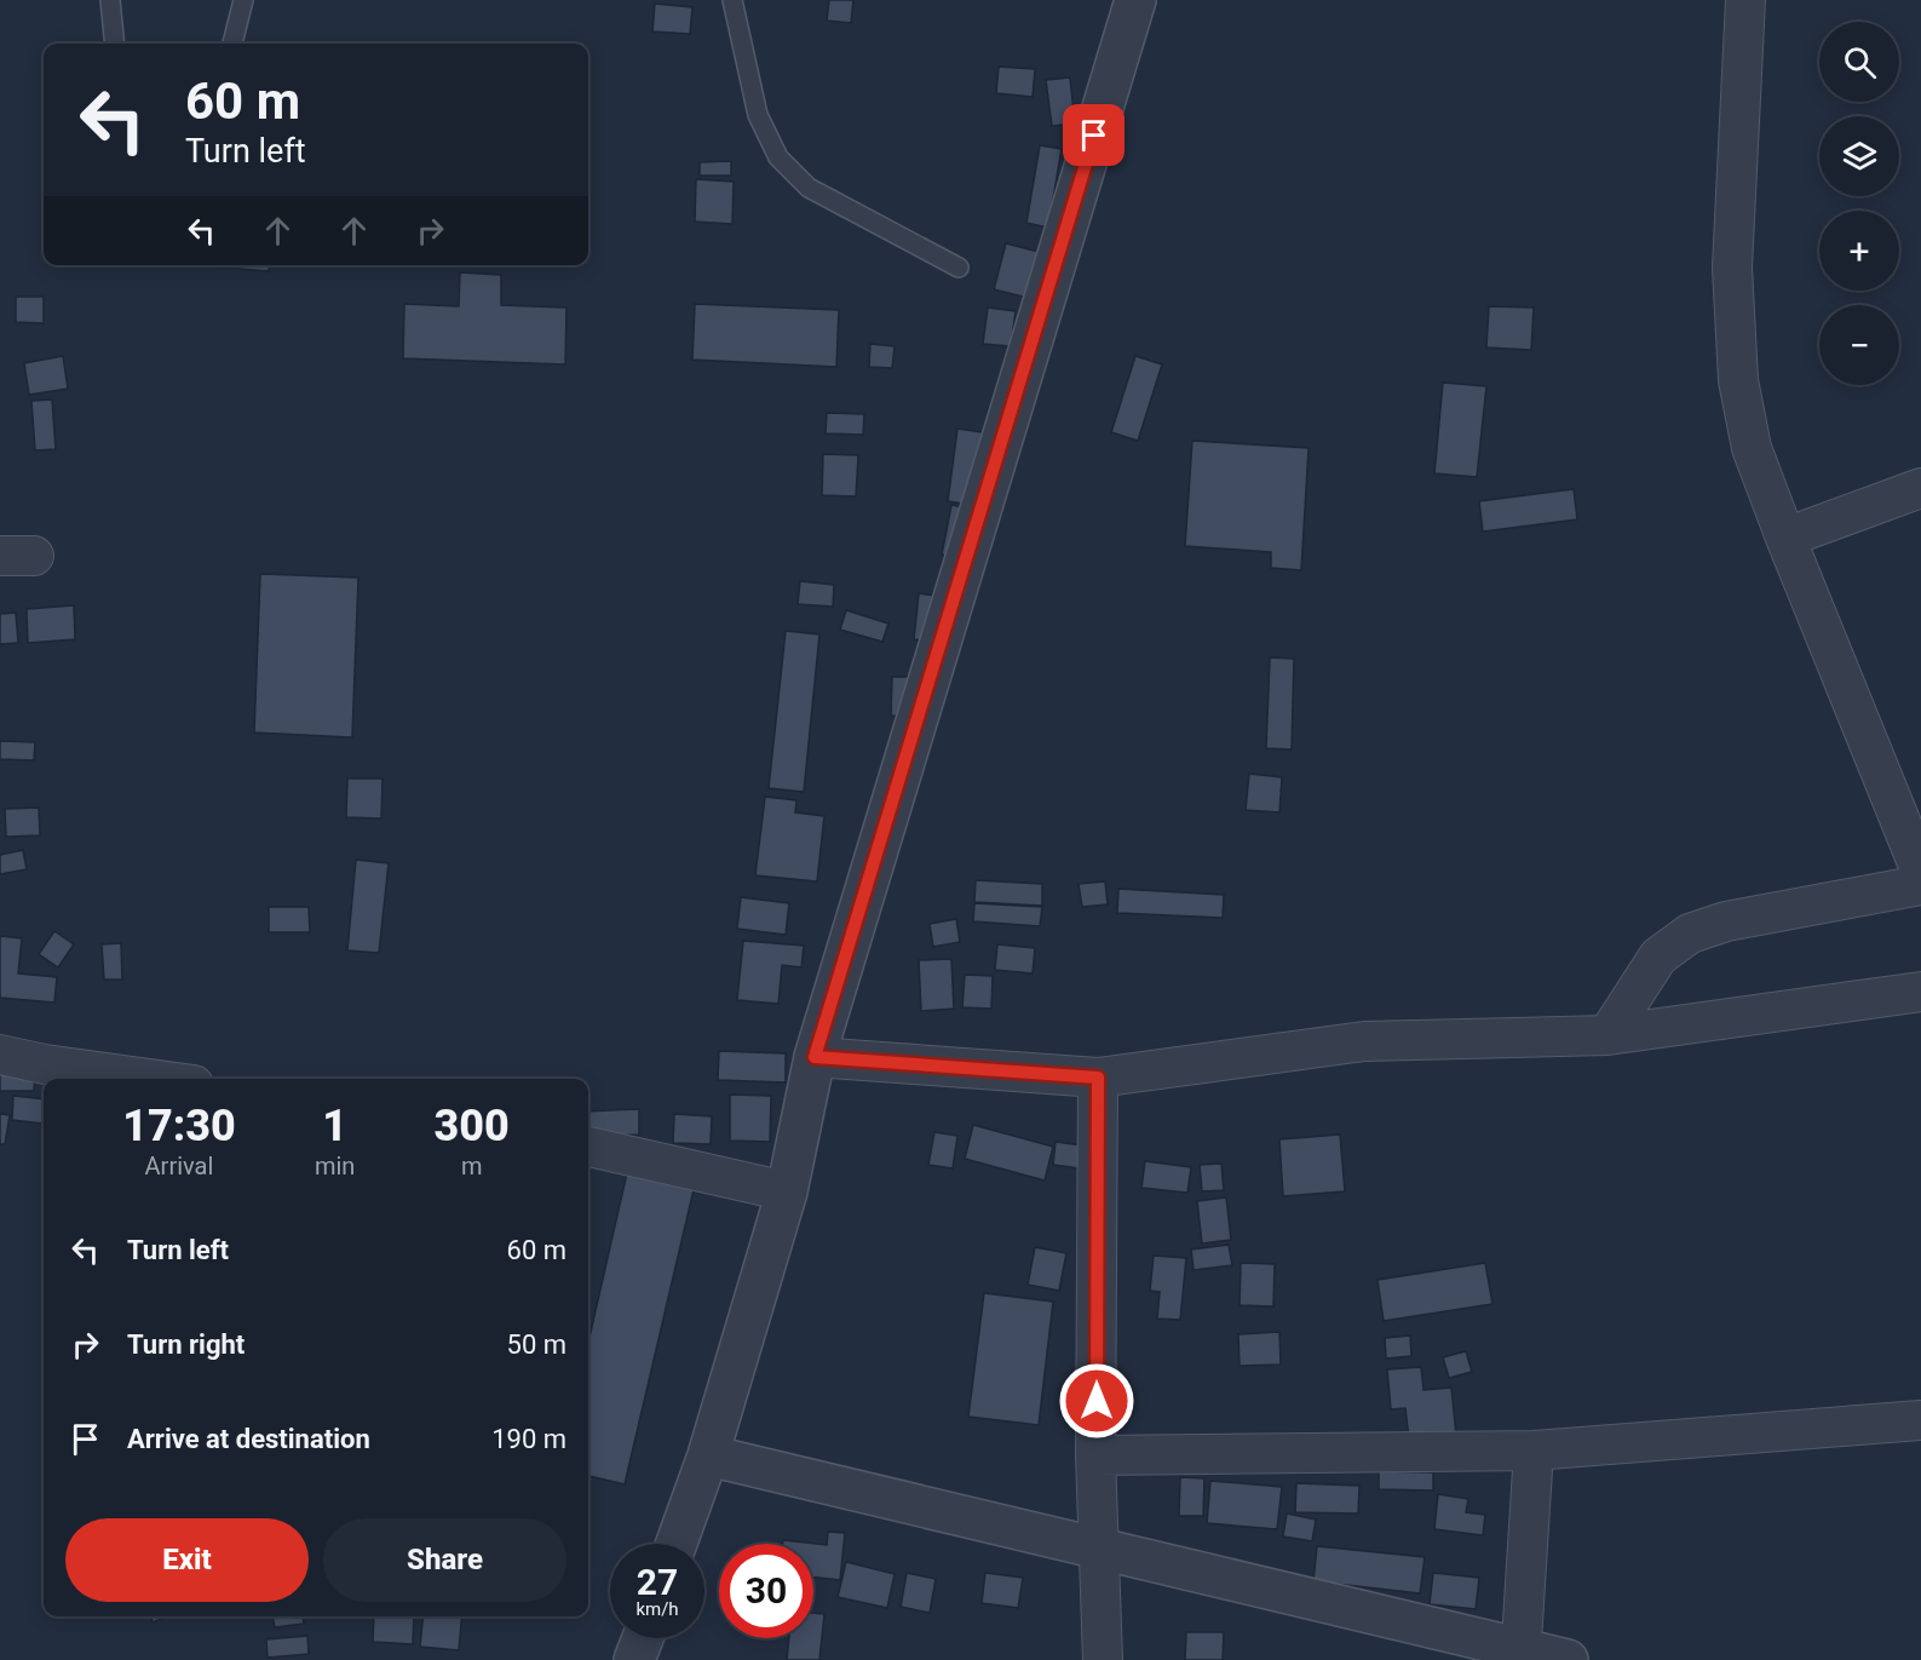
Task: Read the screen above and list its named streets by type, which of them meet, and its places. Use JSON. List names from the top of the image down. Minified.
{"page":{"map_buttons":["+","−"],"turn":["60 m","Turn left"],"eta":["17:30","Arrival","1","min","300","m"],"list":[{"name":"Turn left","value":"60 m"},{"name":"Turn right","value":"50 m"},{"name":"Arrive at destination","value":"190 m"}],"buttons":["Exit","Share"],"speed":"27 km/h","limit":"30"}}
